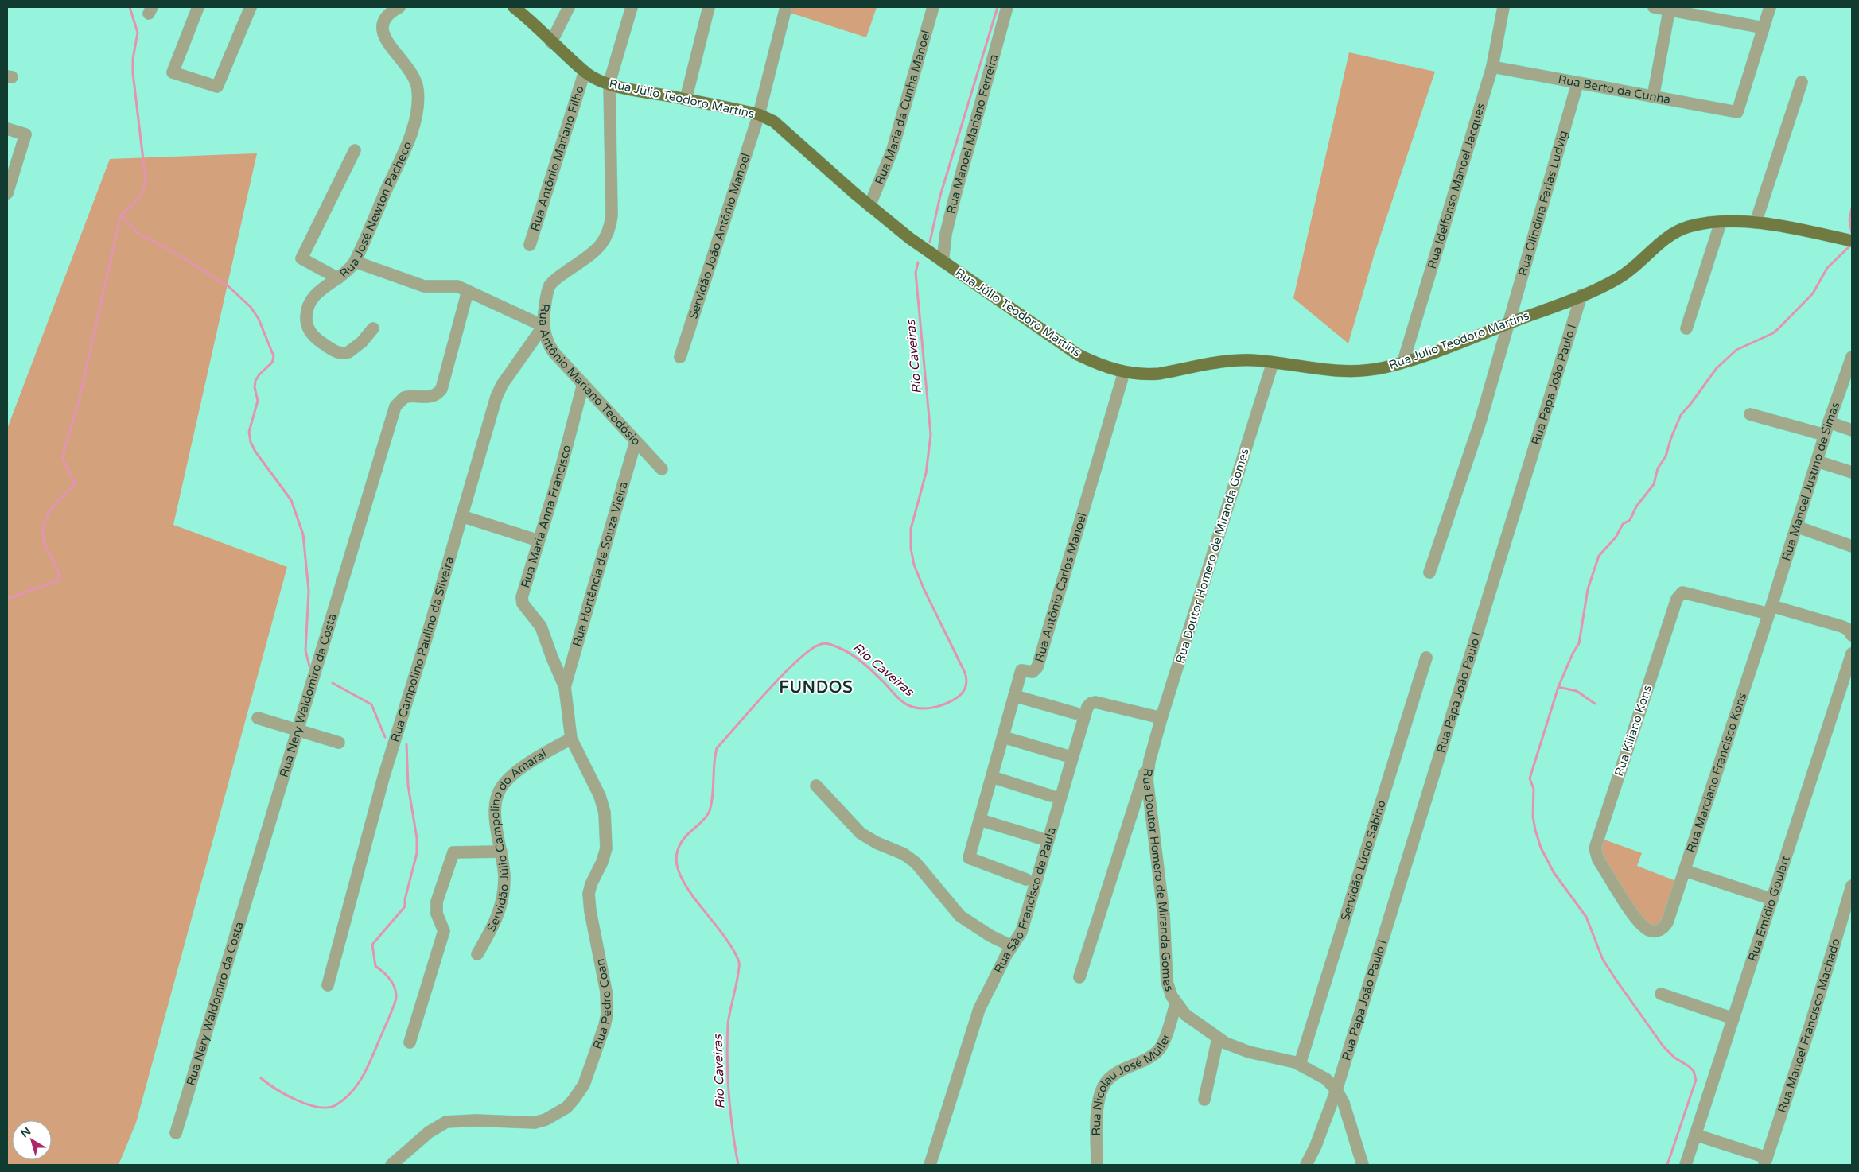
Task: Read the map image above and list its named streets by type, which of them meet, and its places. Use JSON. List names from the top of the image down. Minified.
{"streets":{"main road":["Rua Júlio Teodoro Martins"],"street":["Rua Berto da Cunha","Rua Maria da Cunha Manoel","Rua Manoel Mariano Ferreira","Rua Antônio Mariano Filho","Rua Idelfonso Manoel Jacques","Rua Olindina Farias Ludvig","Rua José Newton Pacheco","Servidão João Antônio Manoel","Rua Antônio Mariano Teodósio","Rua Papa João Paulo I","Rua Manoel Justino de Simas","Rua Maria Anna Francisco","Rua Doutor Homero de Miranda Gomes","Rua Hortência de Souza Vieira","Rua Antônio Carlos Manoel","Rua Campolino Paulino da Silveira","Rua Nery Waldomiro da Costa","Rua Kiliano Kons","Rua Marciano Francisco Kons","Servidão Júlio Campolino do Amaral","Servidão Lúcio Sabino","Rua São Francisco de Paula","Rua Emídio Goulart","Rua Pedro Coan","Rua Manoel Francisco Machado","Rua Nicolau José Müller"]},"crossings":[["Rua Berto da Cunha","Rua Idelfonso Manoel Jacques"],["Rua Berto da Cunha","Rua Olindina Farias Ludvig"],["Rua Júlio Teodoro Martins","Rua Maria da Cunha Manoel"],["Rua Júlio Teodoro Martins","Rua Manoel Mariano Ferreira"],["Rua Júlio Teodoro Martins","Rua Antônio Mariano Filho"],["Rua Júlio Teodoro Martins","Rua Idelfonso Manoel Jacques"],["Rua Júlio Teodoro Martins","Rua Olindina Farias Ludvig"],["Rua Júlio Teodoro Martins","Servidão João Antônio Manoel"],["Rua Júlio Teodoro Martins","Rua Antônio Mariano Teodósio"],["Rua Júlio Teodoro Martins","Rua Papa João Paulo I"],["Rua Júlio Teodoro Martins","Rua Doutor Homero de Miranda Gomes"],["Rua Júlio Teodoro Martins","Rua Antônio Carlos Manoel"],["Rua Antônio Mariano Teodósio","Rua Maria Anna Francisco"],["Rua Antônio Mariano Teodósio","Rua Hortência de Souza Vieira"],["Rua Antônio Mariano Teodósio","Rua Campolino Paulino da Silveira"],["Rua Papa João Paulo I","Rua Doutor Homero de Miranda Gomes"],["Rua Manoel Justino de Simas","Rua Kiliano Kons"],["Rua Manoel Justino de Simas","Rua Marciano Francisco Kons"],["Rua Maria Anna Francisco","Rua Hortência de Souza Vieira"],["Rua Maria Anna Francisco","Rua Pedro Coan"],["Rua Doutor Homero de Miranda Gomes","Servidão Lúcio Sabino"],["Rua Doutor Homero de Miranda Gomes","Rua São Francisco de Paula"],["Rua Doutor Homero de Miranda Gomes","Rua Nicolau José Müller"],["Rua Hortência de Souza Vieira","Rua Pedro Coan"],["Rua Kiliano Kons","Rua Marciano Francisco Kons"],["Servidão Júlio Campolino do Amaral","Rua Pedro Coan"]],"districts":["FUNDOS"],"water":["Rio Caveiras"],"north":"top left"}
